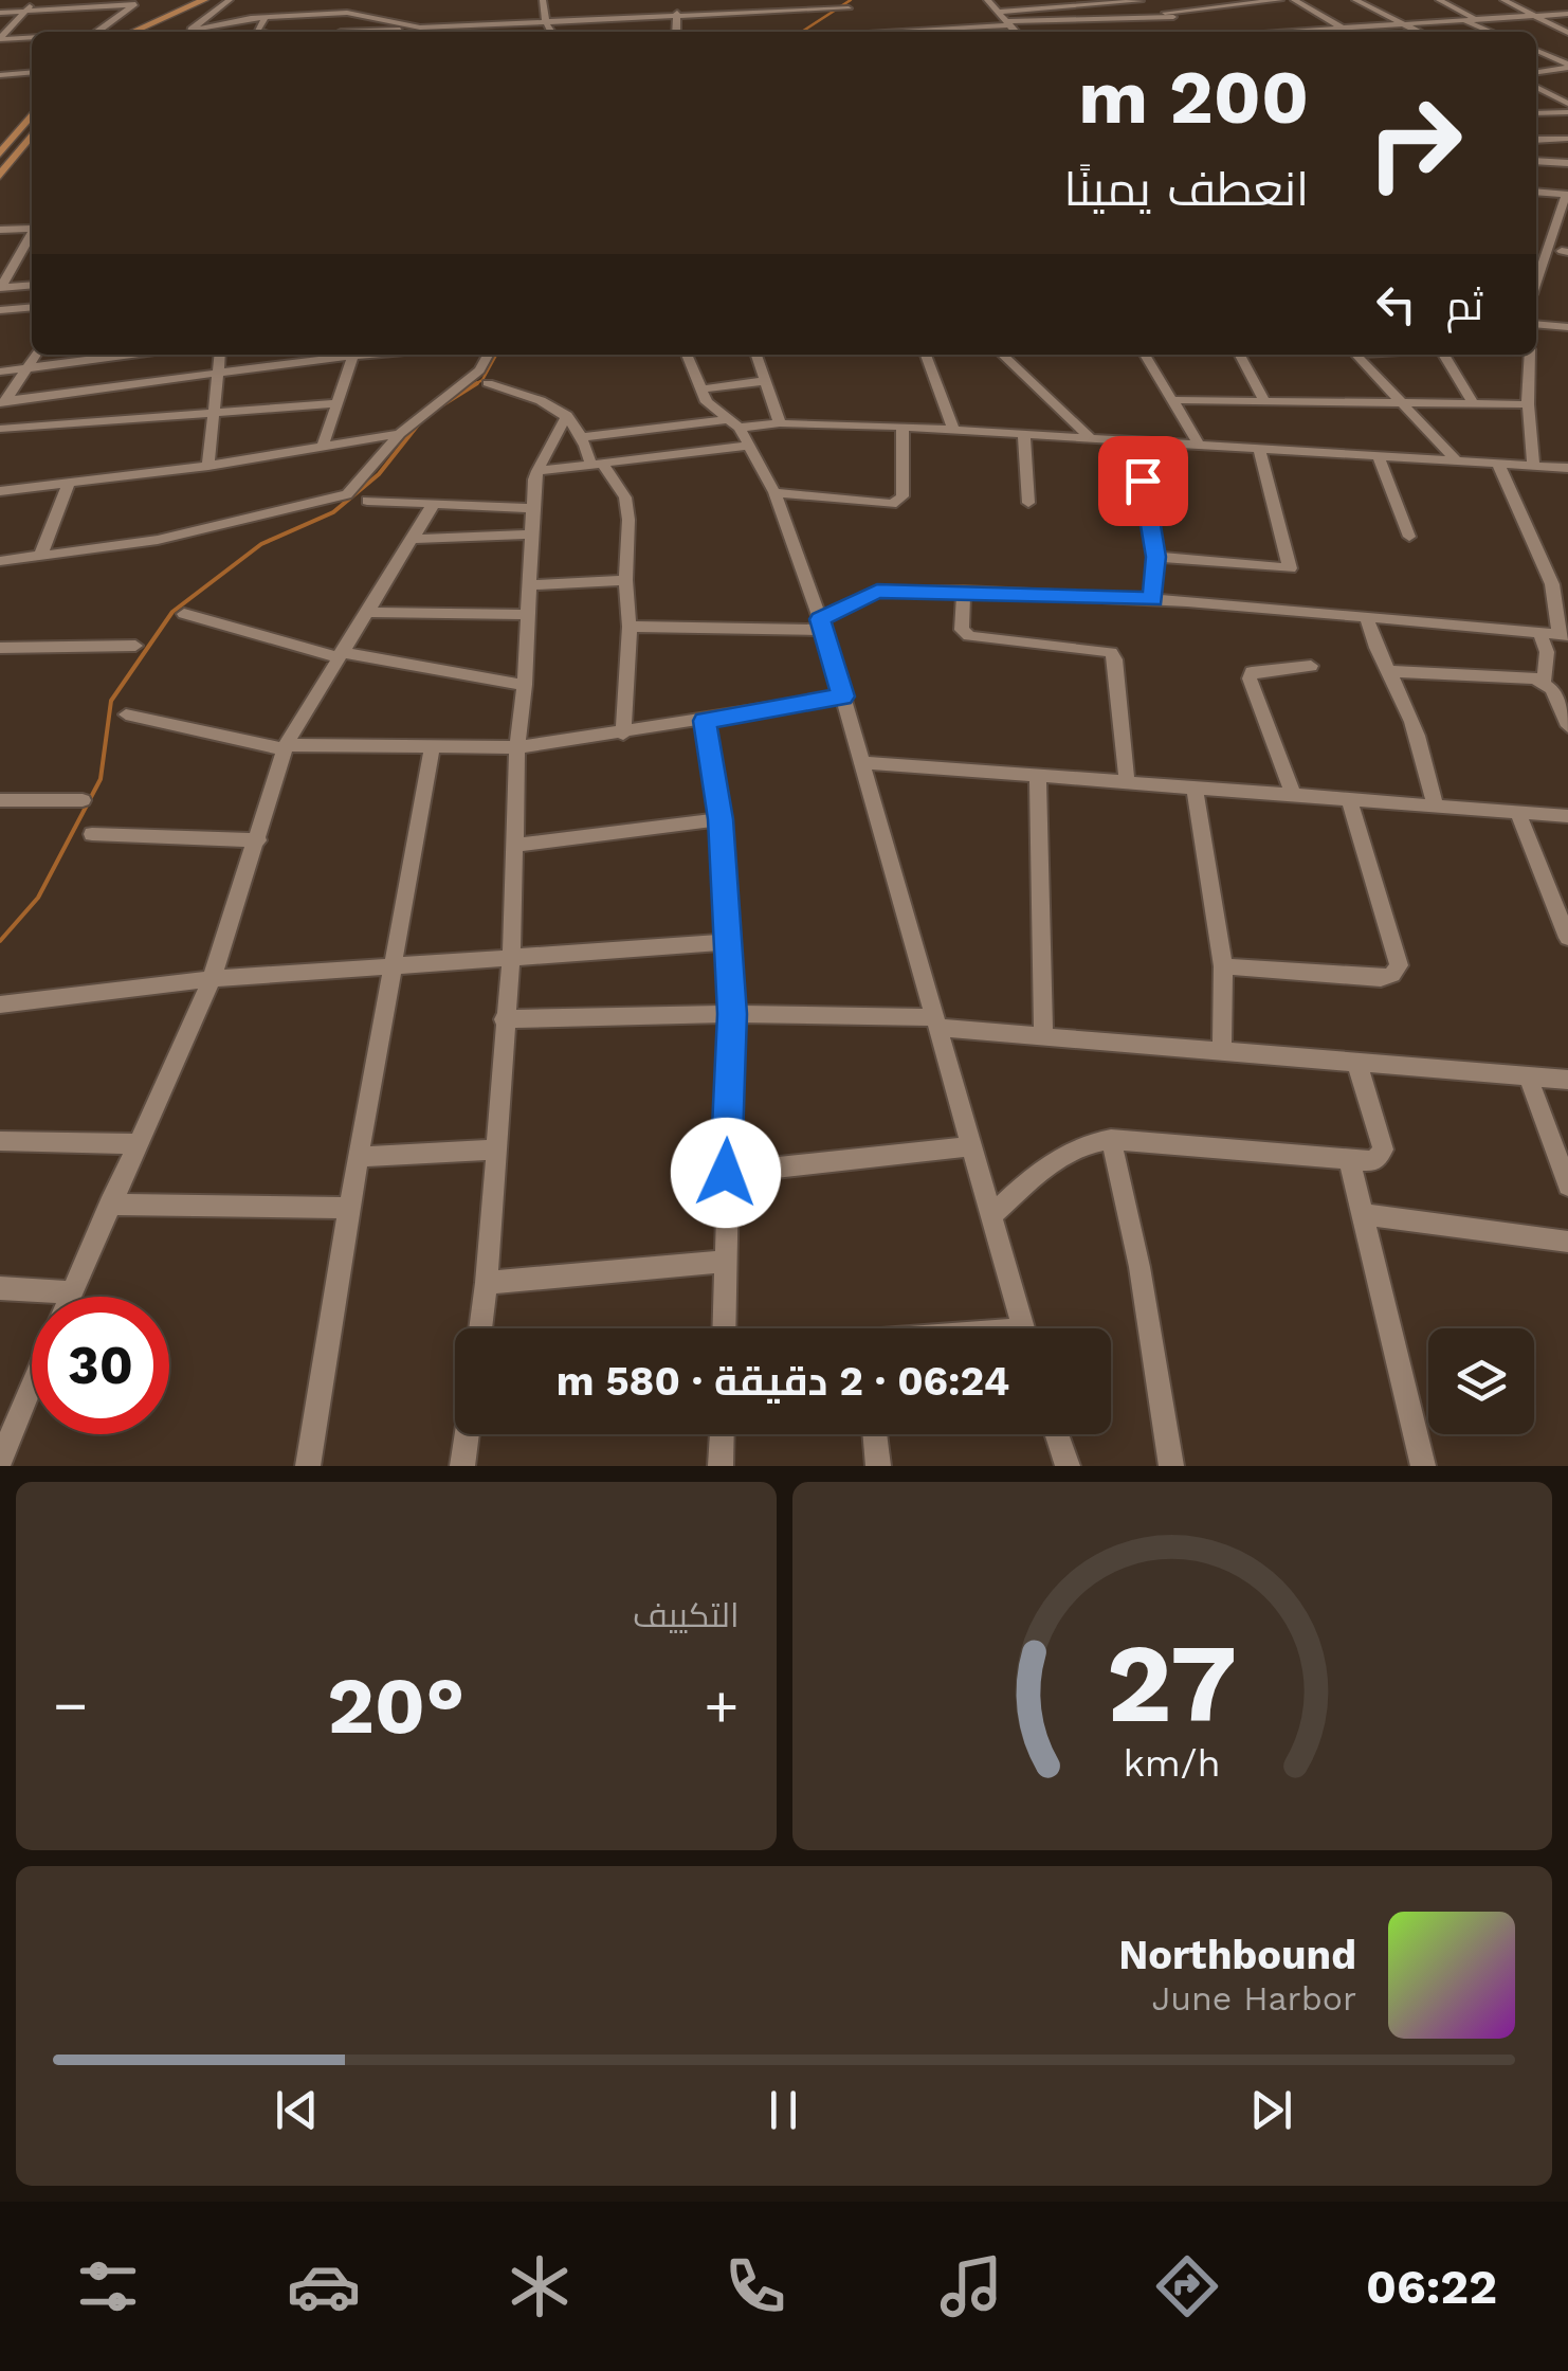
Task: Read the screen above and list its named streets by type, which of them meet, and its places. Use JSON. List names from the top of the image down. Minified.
{"page":{"turn":["200 m","انعطف يمينًا"],"then":"ثم","limit":"30","trip":"06:24 · 2 دقيقة · 580 m","tile":"التكييف","heat":["−","20°","+"],"song":["Northbound","June Harbor"],"tabs":"06:22","gauge":["27","km/h"]}}
